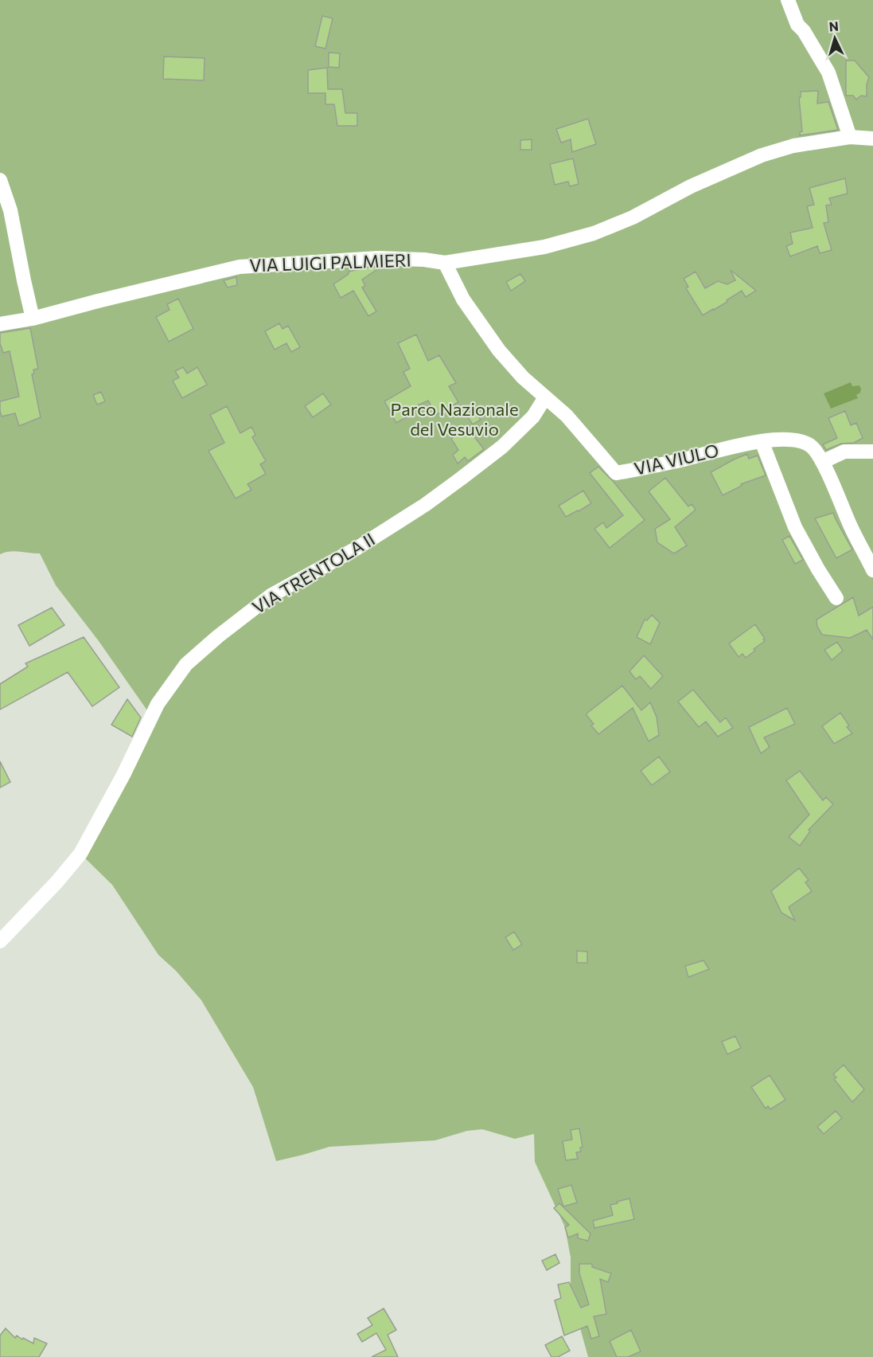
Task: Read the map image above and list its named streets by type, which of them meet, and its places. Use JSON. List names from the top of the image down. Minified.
{"streets":{"street":["VIA LUIGI PALMIERI","VIA VIULO","VIA TRENTOLA II"]},"crossings":[["VIA LUIGI PALMIERI","VIA VIULO"],["VIA VIULO","VIA TRENTOLA II"]],"parks":["Parco Nazionale del Vesuvio"],"north":"top"}
